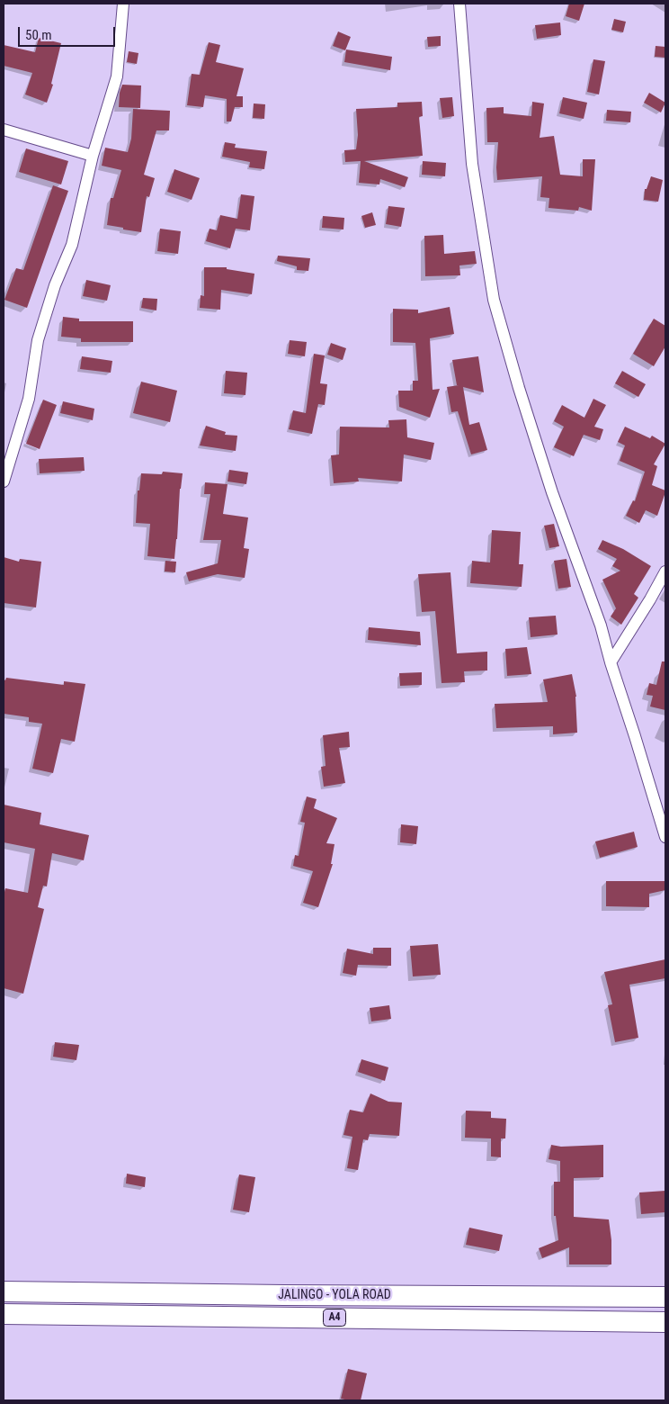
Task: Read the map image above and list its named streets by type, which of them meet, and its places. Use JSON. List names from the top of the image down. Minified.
{"streets":{"highway":["JALINGO - YOLA ROAD","A4"]},"scale_bar":"50 m"}
